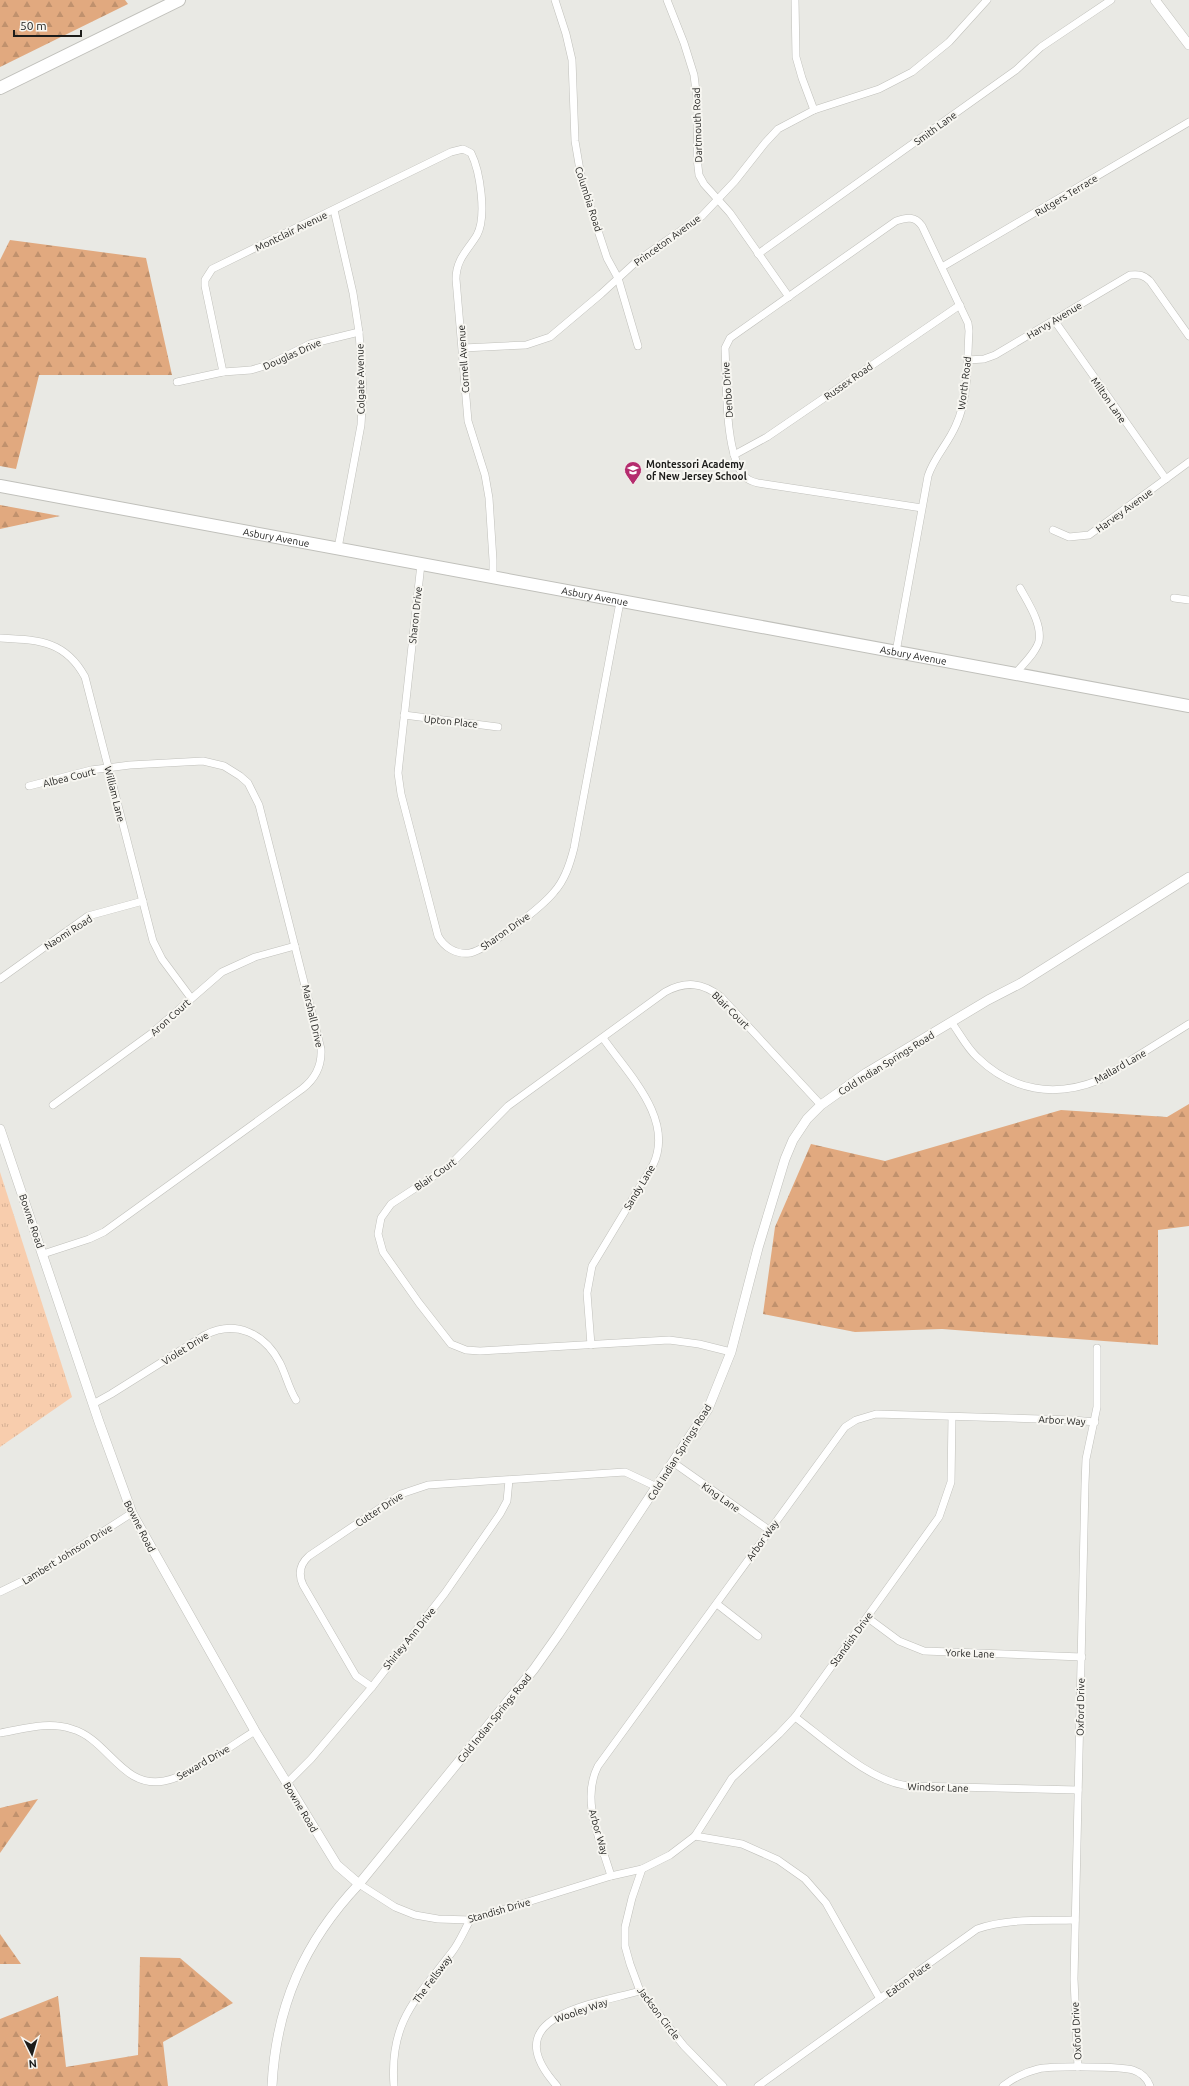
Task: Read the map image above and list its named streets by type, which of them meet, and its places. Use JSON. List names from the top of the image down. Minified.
{"streets":{"main road":["Asbury Avenue"],"street":["Dartmouth Road","Smith Lane","Rutgers Terrace","Columbia Road","Montclair Avenue","Princeton Avenue","Harvy Avenue","Douglas Drive","Cornell Avenue","Colgate Avenue","Russex Road","Worth Road","Denbo Drive","Milton Lane","Harvey Avenue","Sharon Drive","Upton Place","Albea Court","William Lane","Naomi Road","Blair Court","Marshall Drive","Aron Court","Cold Indian Springs Road","Mallard Lane","Sandy Lane","Bowne Road","Violet Drive","Arbor Way","King Lane","Cutter Drive","Lambert Johnson Drive","Shirley Ann Drive","Standish Drive","Yorke Lane","Oxford Drive","Seward Drive","Windsor Lane","The Fellsway","Eaton Place","Wooley Way","Jackson Circle"]},"crossings":[["Dartmouth Road","Smith Lane"],["Dartmouth Road","Princeton Avenue"],["Dartmouth Road","Denbo Drive"],["Rutgers Terrace","Worth Road"],["Columbia Road","Princeton Avenue"],["Montclair Avenue","Douglas Drive"],["Montclair Avenue","Cornell Avenue"],["Montclair Avenue","Colgate Avenue"],["Princeton Avenue","Cornell Avenue"],["Harvy Avenue","Worth Road"],["Harvy Avenue","Milton Lane"],["Douglas Drive","Colgate Avenue"],["Cornell Avenue","Asbury Avenue"],["Colgate Avenue","Asbury Avenue"],["Russex Road","Worth Road"],["Russex Road","Denbo Drive"],["Worth Road","Denbo Drive"],["Worth Road","Asbury Avenue"],["Milton Lane","Harvey Avenue"],["Asbury Avenue","Sharon Drive"],["Sharon Drive","Upton Place"],["Albea Court","William Lane"],["Albea Court","Marshall Drive"],["William Lane","Naomi Road"],["William Lane","Marshall Drive"],["William Lane","Aron Court"],["Blair Court","Cold Indian Springs Road"],["Blair Court","Sandy Lane"],["Marshall Drive","Aron Court"],["Marshall Drive","Bowne Road"],["Cold Indian Springs Road","Mallard Lane"],["Cold Indian Springs Road","Bowne Road"],["Cold Indian Springs Road","King Lane"],["Cold Indian Springs Road","Cutter Drive"],["Cold Indian Springs Road","Standish Drive"],["Bowne Road","Violet Drive"],["Bowne Road","Lambert Johnson Drive"],["Bowne Road","Shirley Ann Drive"],["Bowne Road","Standish Drive"],["Bowne Road","Seward Drive"],["Arbor Way","King Lane"],["Arbor Way","Standish Drive"],["Arbor Way","Oxford Drive"],["Cutter Drive","Shirley Ann Drive"],["Standish Drive","Yorke Lane"],["Standish Drive","Windsor Lane"],["Standish Drive","The Fellsway"],["Standish Drive","Jackson Circle"],["Yorke Lane","Oxford Drive"],["Oxford Drive","Windsor Lane"],["Oxford Drive","Eaton Place"],["Wooley Way","Jackson Circle"]],"places":{"school or university":["Montessori Academy of New Jersey School"]},"scale_bar":"50 m","north":"bottom"}
